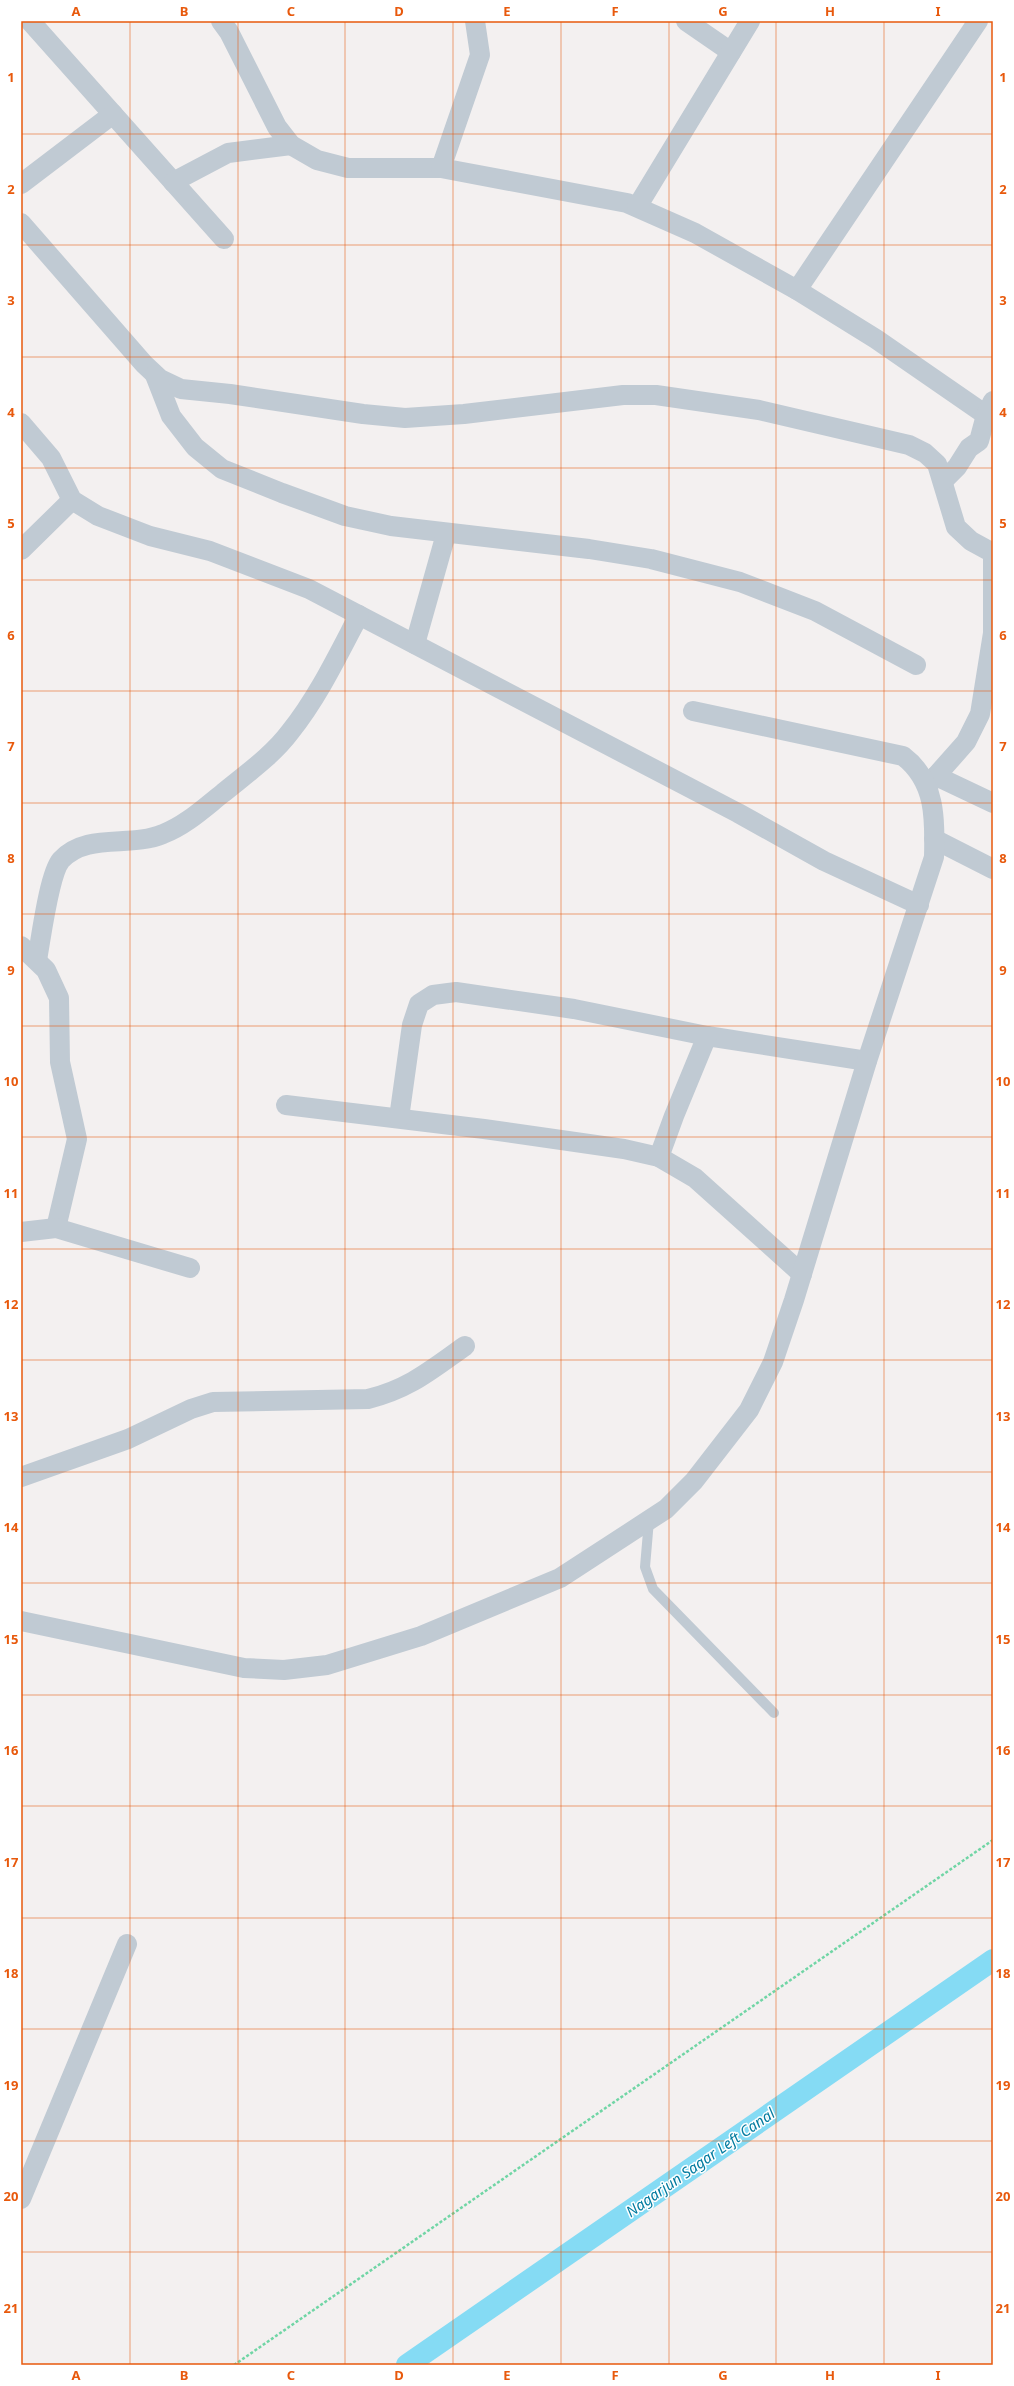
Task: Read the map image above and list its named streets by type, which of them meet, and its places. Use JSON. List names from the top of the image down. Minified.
{"water":["Nagarjun Sagar Left Canal"],"grid":{"columns":["A","B","C","D","E","F","G","H","I"],"rows":["1","2","3","4","5","6","7","8","9","10","11","12","13","14","15","16","17","18","19","20","21"]}}
